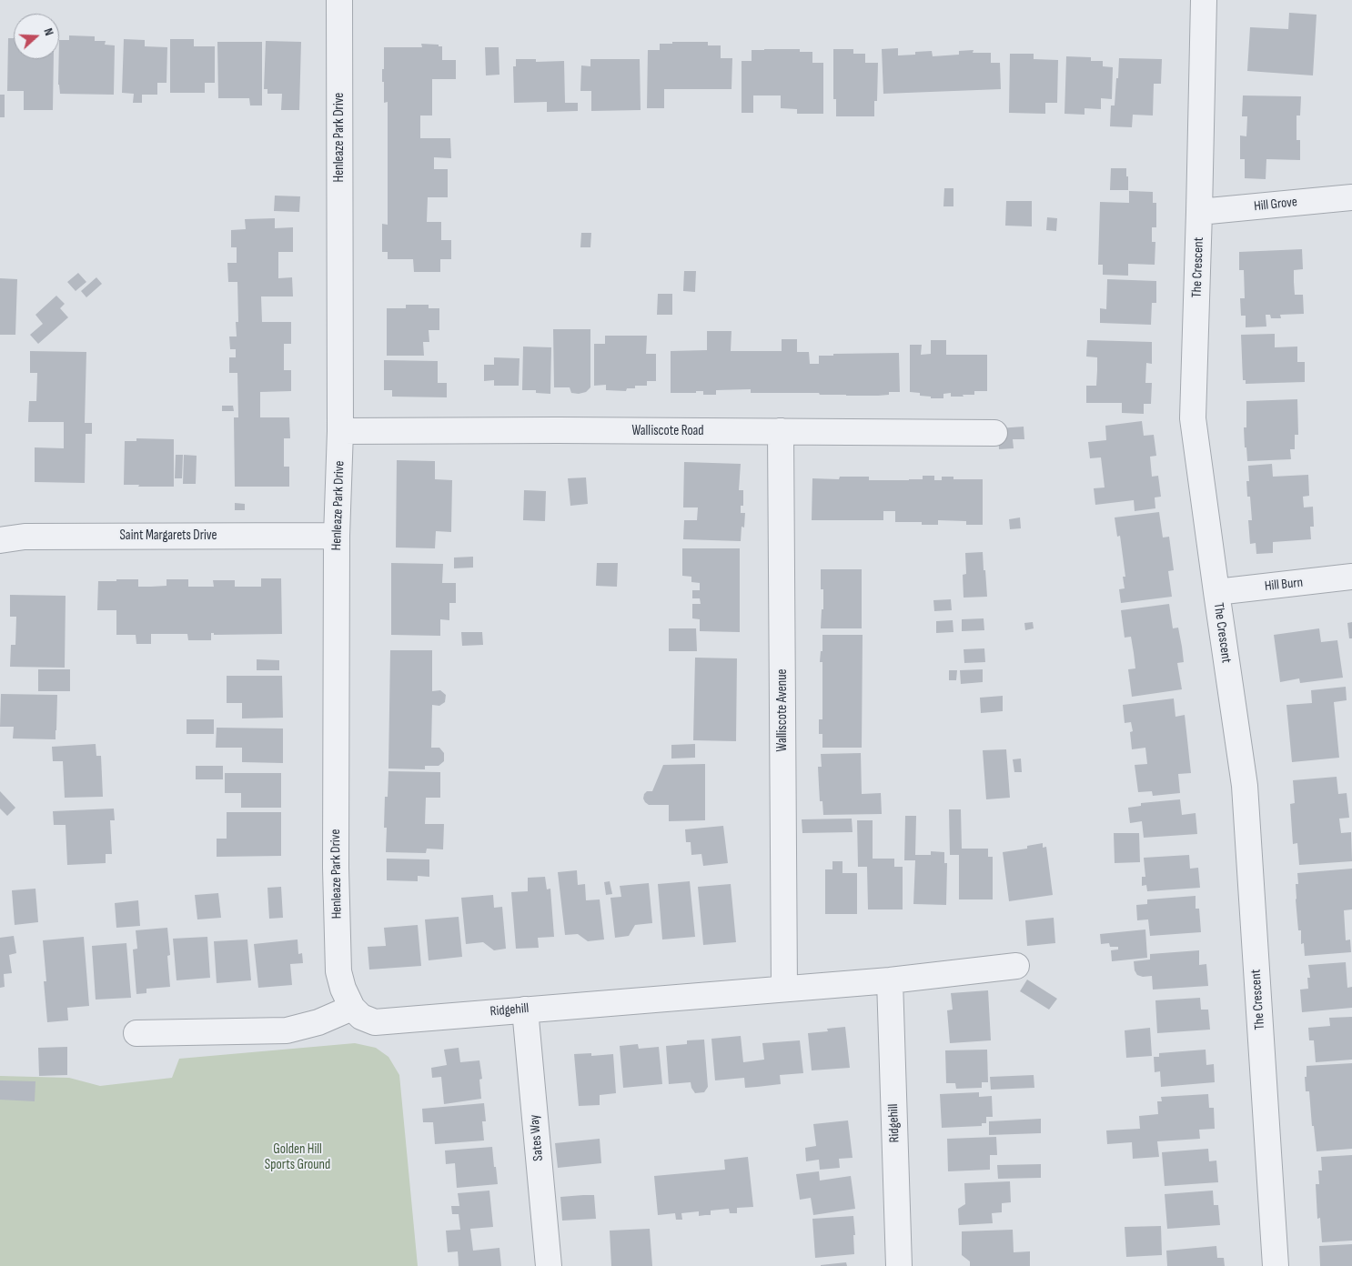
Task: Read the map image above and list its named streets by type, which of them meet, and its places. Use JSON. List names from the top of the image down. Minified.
{"streets":{"street":["Henleaze Park Drive","Hill Grove","The Crescent","Walliscote Road","Saint Margarets Drive","Hill Burn","Walliscote Avenue","Ridgehill","Sates Way"]},"crossings":[["Henleaze Park Drive","Walliscote Road"],["Henleaze Park Drive","Saint Margarets Drive"],["Henleaze Park Drive","Ridgehill"],["Hill Grove","The Crescent"],["The Crescent","Hill Burn"],["Walliscote Road","Walliscote Avenue"],["Walliscote Avenue","Ridgehill"],["Ridgehill","Sates Way"]],"parks":["Golden Hill Sports Ground"],"north":"right"}
